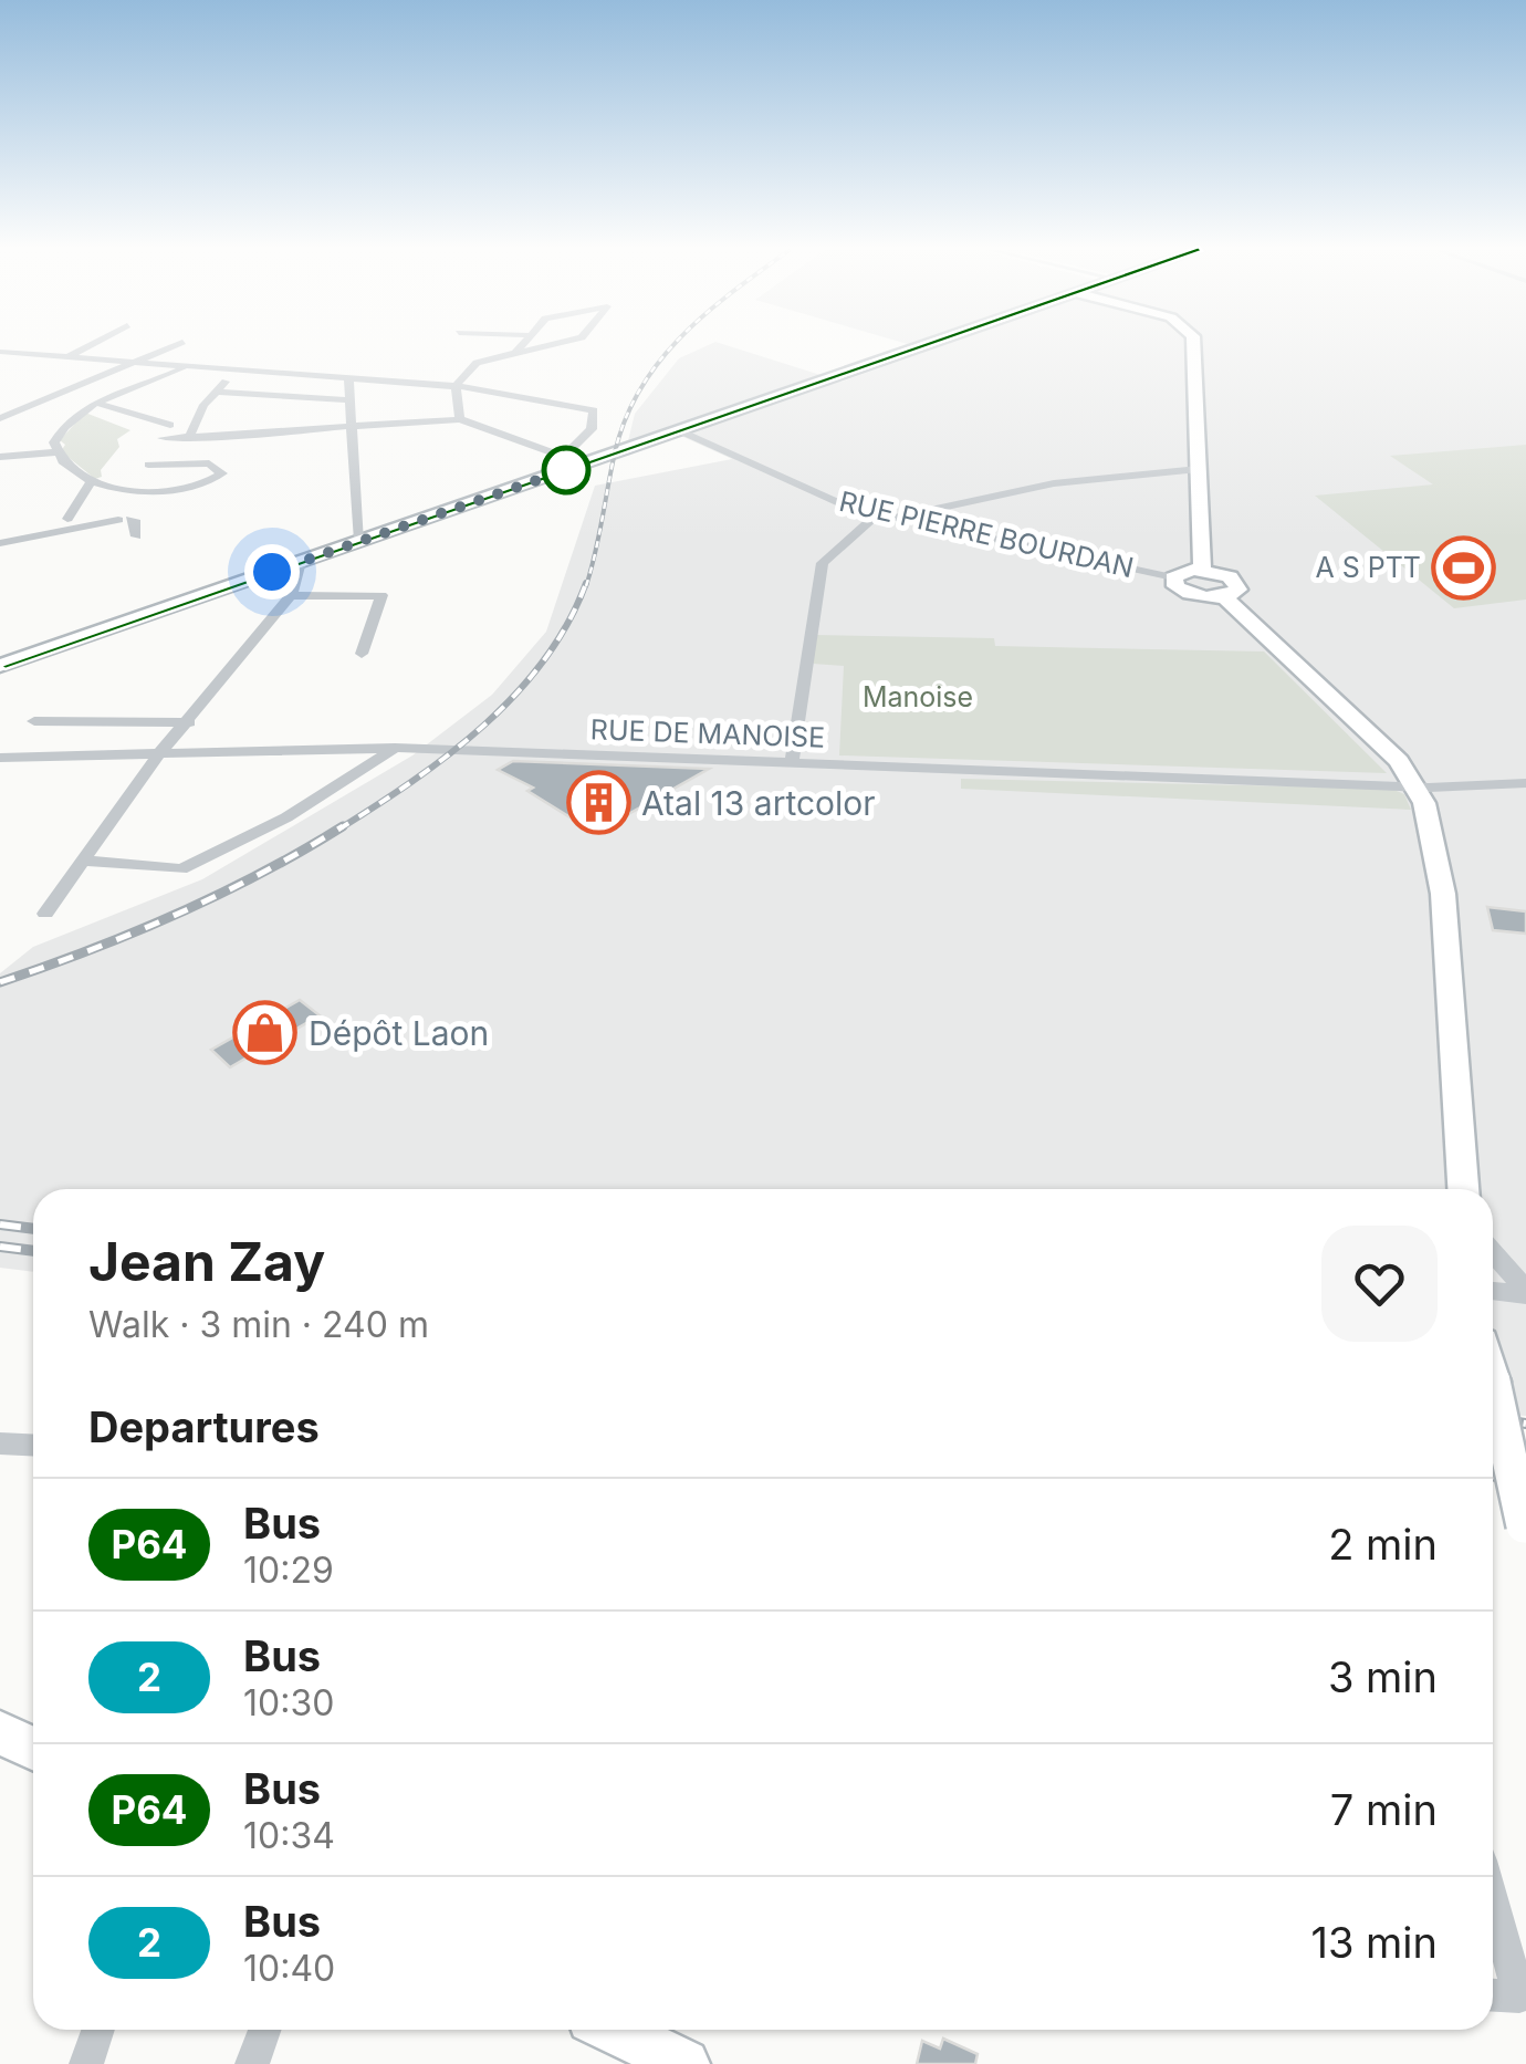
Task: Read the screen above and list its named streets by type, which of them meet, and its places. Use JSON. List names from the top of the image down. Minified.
{"streets":{"street":["RUE PIERRE BOURDAN","RUE DE MANOISE"]},"parks":["Manoise"],"places":{"sports":["A S PTT"],"building":["Atal 13 artcolor"],"shop":["Dépôt Laon"]},"lines":["bus line P64"],"page":{"heading":[["Jean Zay","Walk · 3 min · 240 m"],"Departures"],"list":[{"mark":"P64","name":"Bus","note":"10:29","value":"2 min"},{"mark":"2","name":"Bus","note":"10:30","value":"3 min"},{"mark":"P64","name":"Bus","note":"10:34","value":"7 min"},{"mark":"2","name":"Bus","note":"10:40","value":"13 min"}]}}
